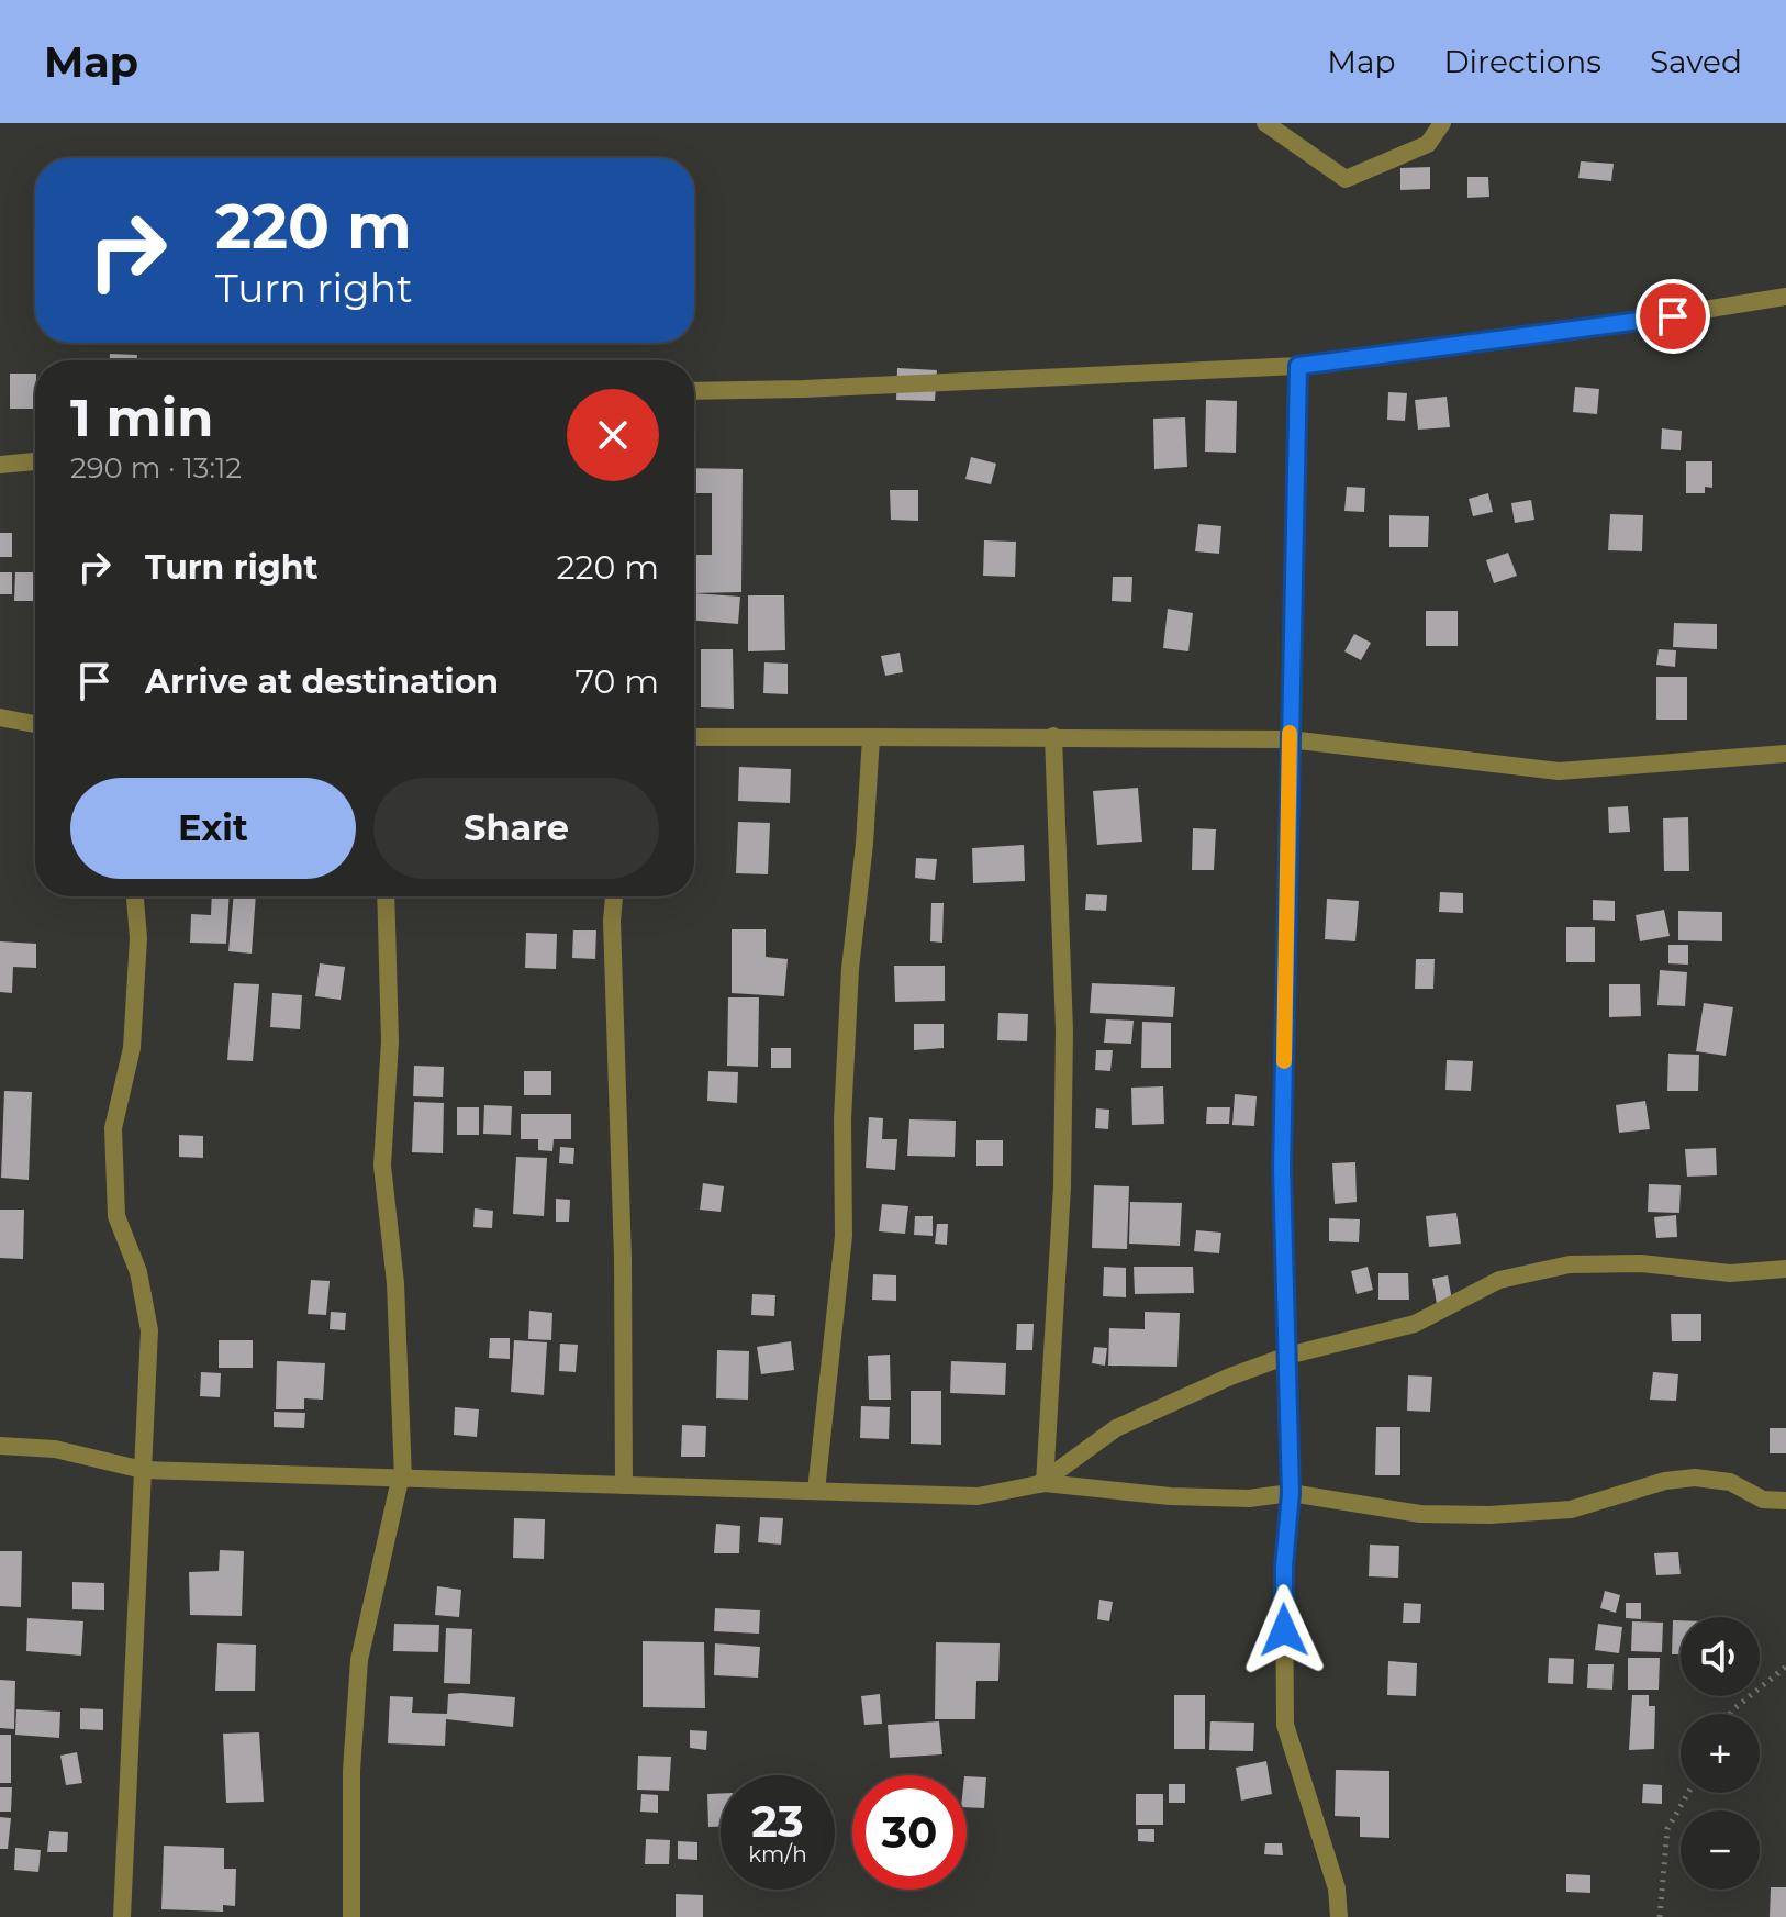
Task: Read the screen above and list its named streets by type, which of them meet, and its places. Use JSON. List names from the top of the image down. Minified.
{"page":{"header":"Map","nav":["Map","Directions","Saved"],"turn":["220 m","Turn right"],"heading":["1 min","290 m · 13:12"],"list":[{"name":"Turn right","value":"220 m"},{"name":"Arrive at destination","value":"70 m"}],"buttons":["Exit","Share"],"map_buttons":["+","−"],"speed":"23 km/h","limit":"30"}}
